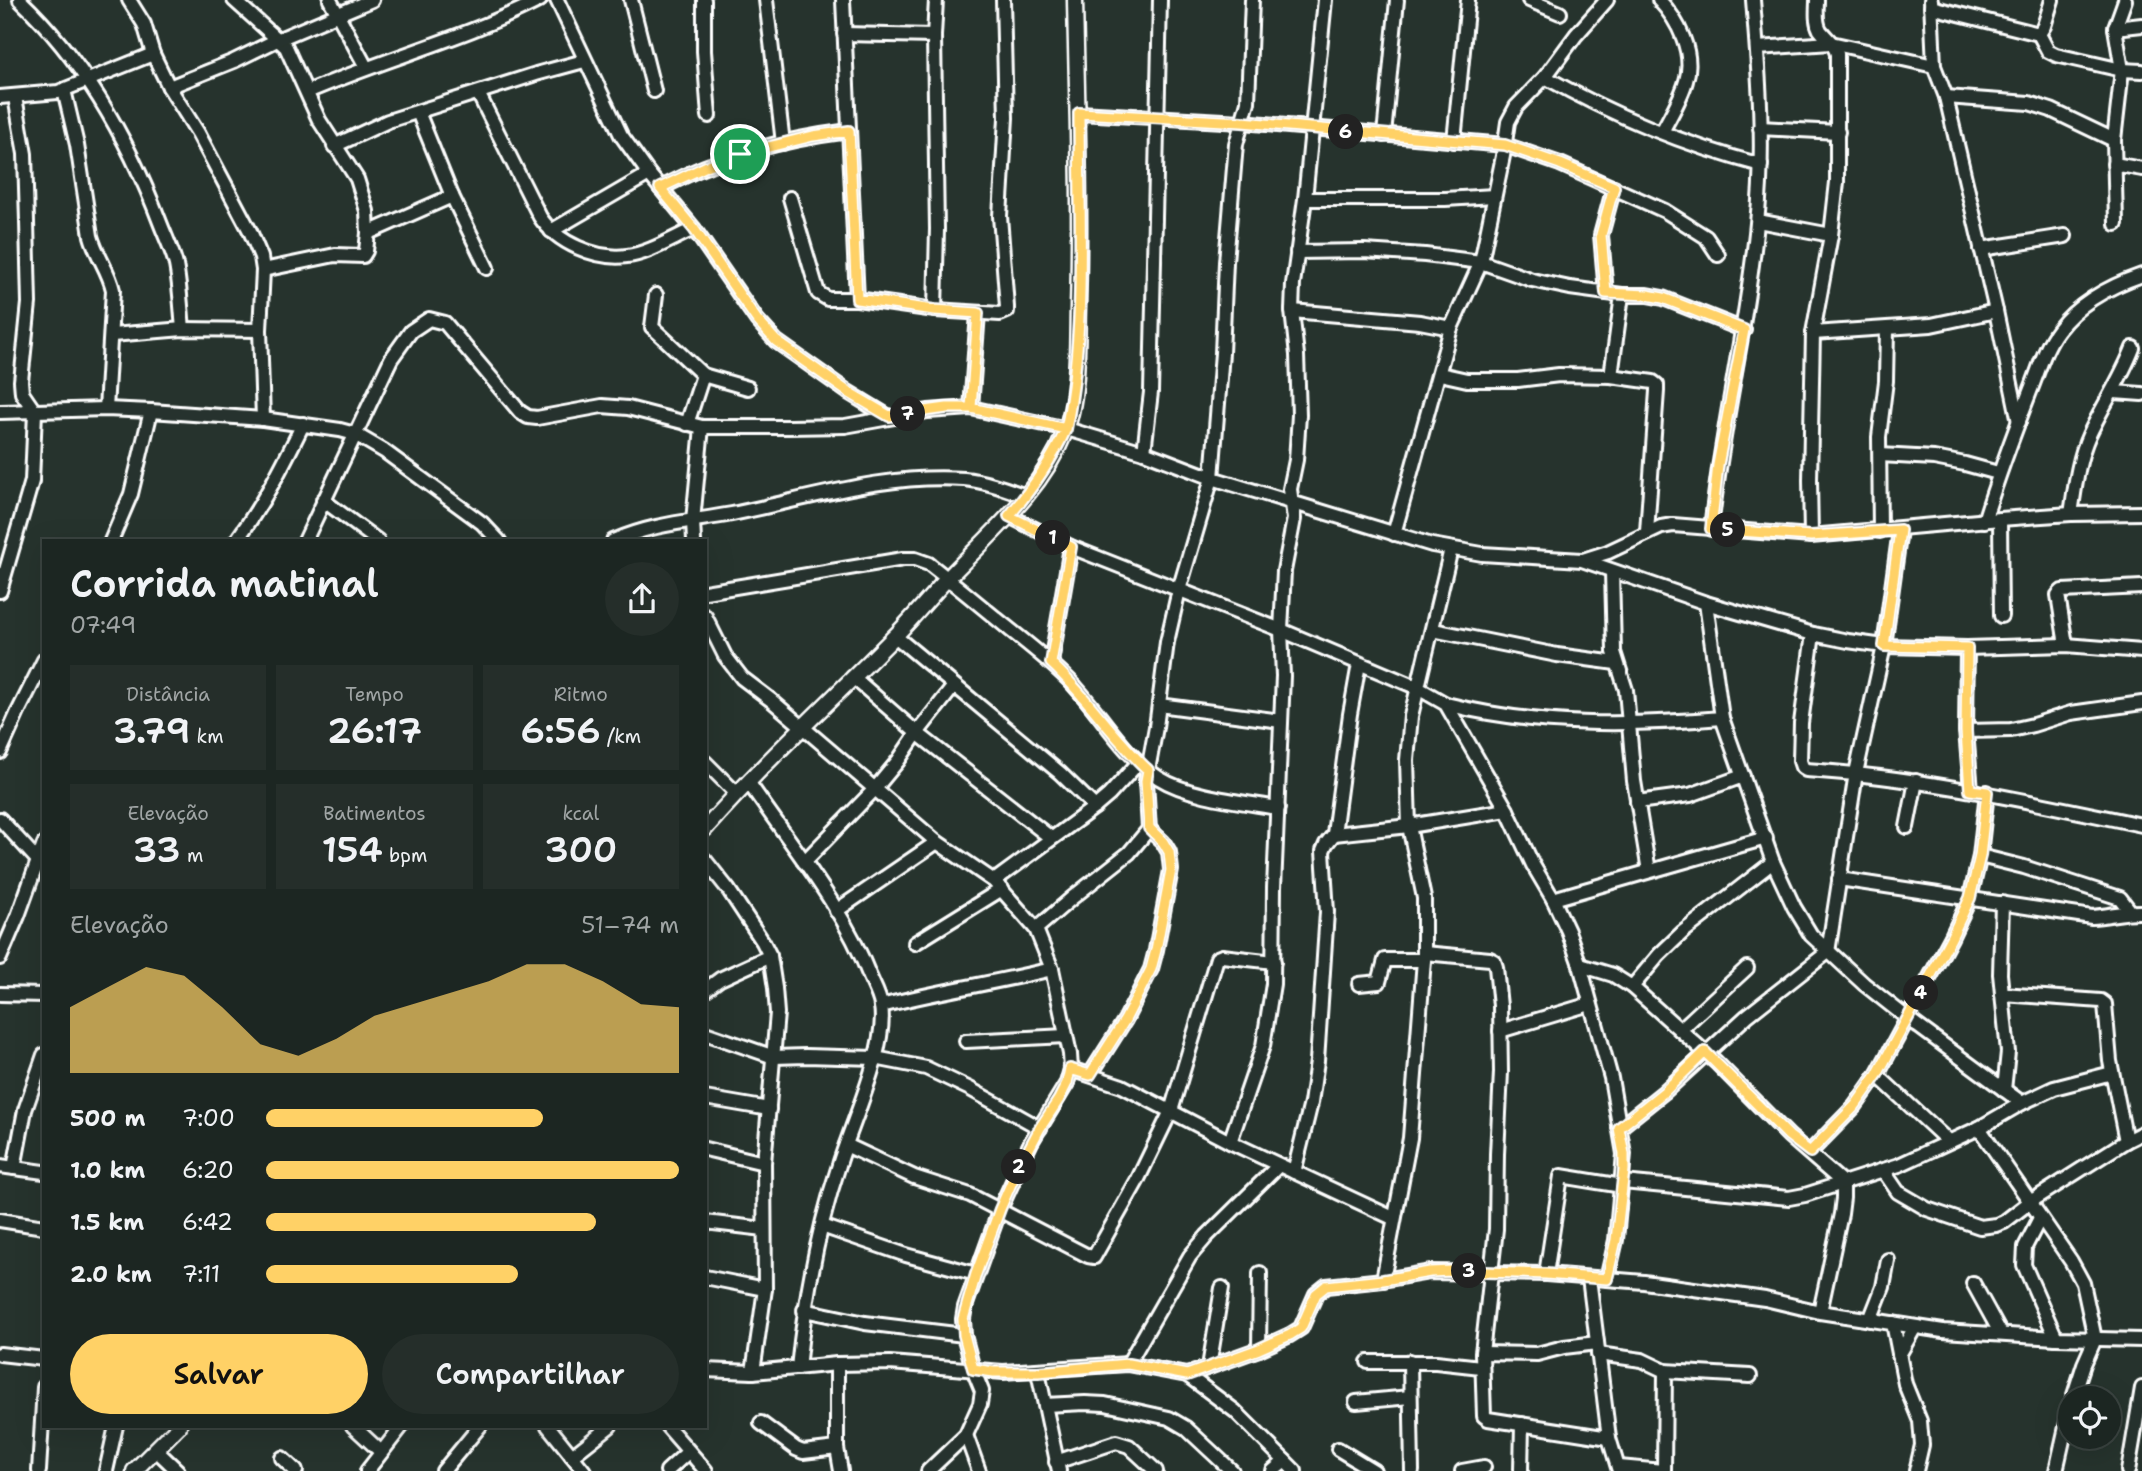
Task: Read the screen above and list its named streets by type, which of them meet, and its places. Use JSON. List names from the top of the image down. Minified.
{"page":{"pins":["6","7","5","1","4","2","3"],"heading":["Corrida matinal","07:49"],"stats":[["Distância","3.79 km"],["Tempo","26:17"],["Ritmo","6:56 /km"],["Elevação","33 m"],["Batimentos","154 bpm"],["kcal","300"]],"chart":["Elevação","51–74 m"],"list":[{"name":"500 m","note":"7:00"},{"name":"1.0 km","note":"6:20"},{"name":"1.5 km","note":"6:42"},{"name":"2.0 km","note":"7:11"}],"buttons":["Salvar","Compartilhar"]}}
